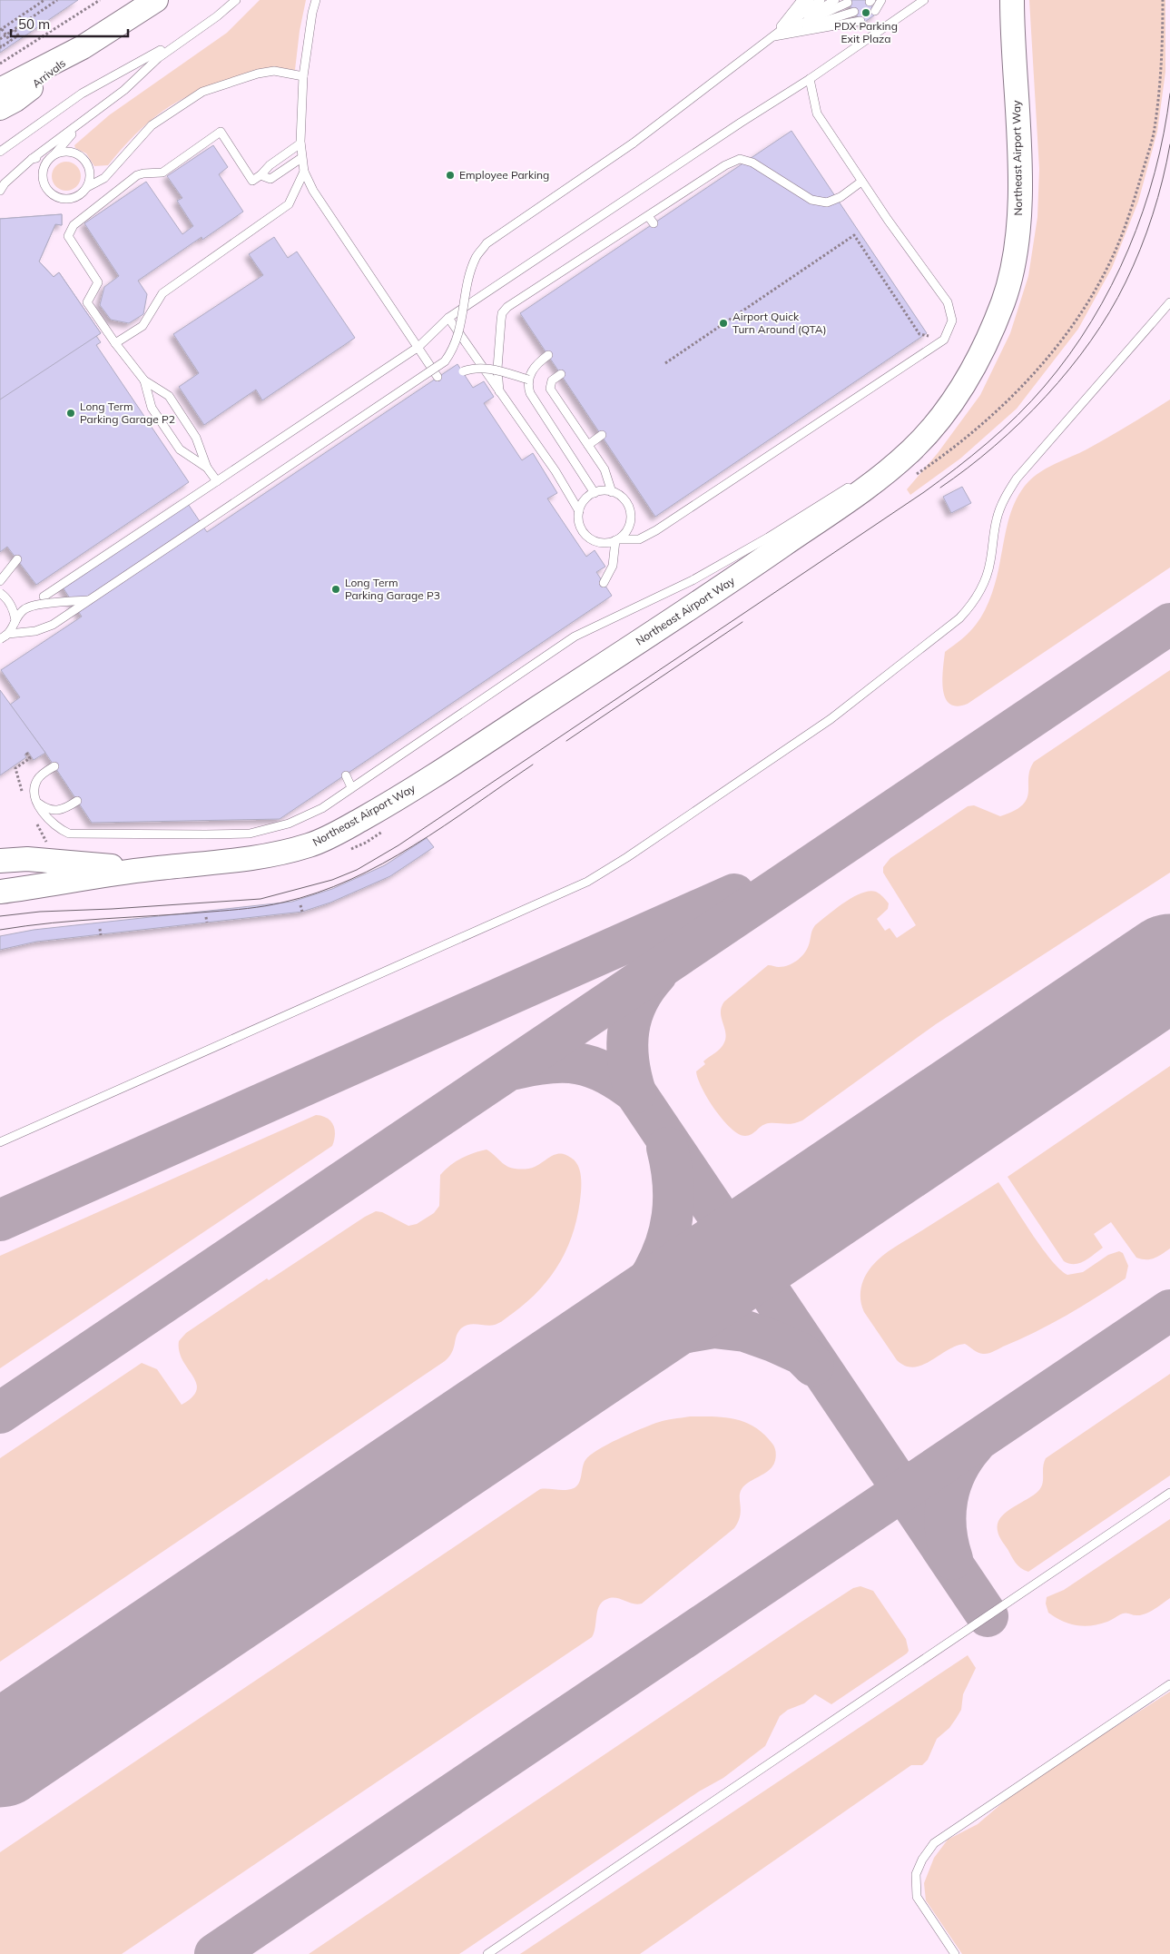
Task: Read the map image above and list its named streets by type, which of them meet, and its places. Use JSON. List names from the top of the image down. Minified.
{"streets":{"main road":["Northeast Airport Way"]},"places":["PDX Parking Exit Plaza","Employee Parking","Airport Quick Turn Around (QTA)","Long Term Parking Garage P2","Long Term Parking Garage P3"],"scale_bar":"50 m"}
